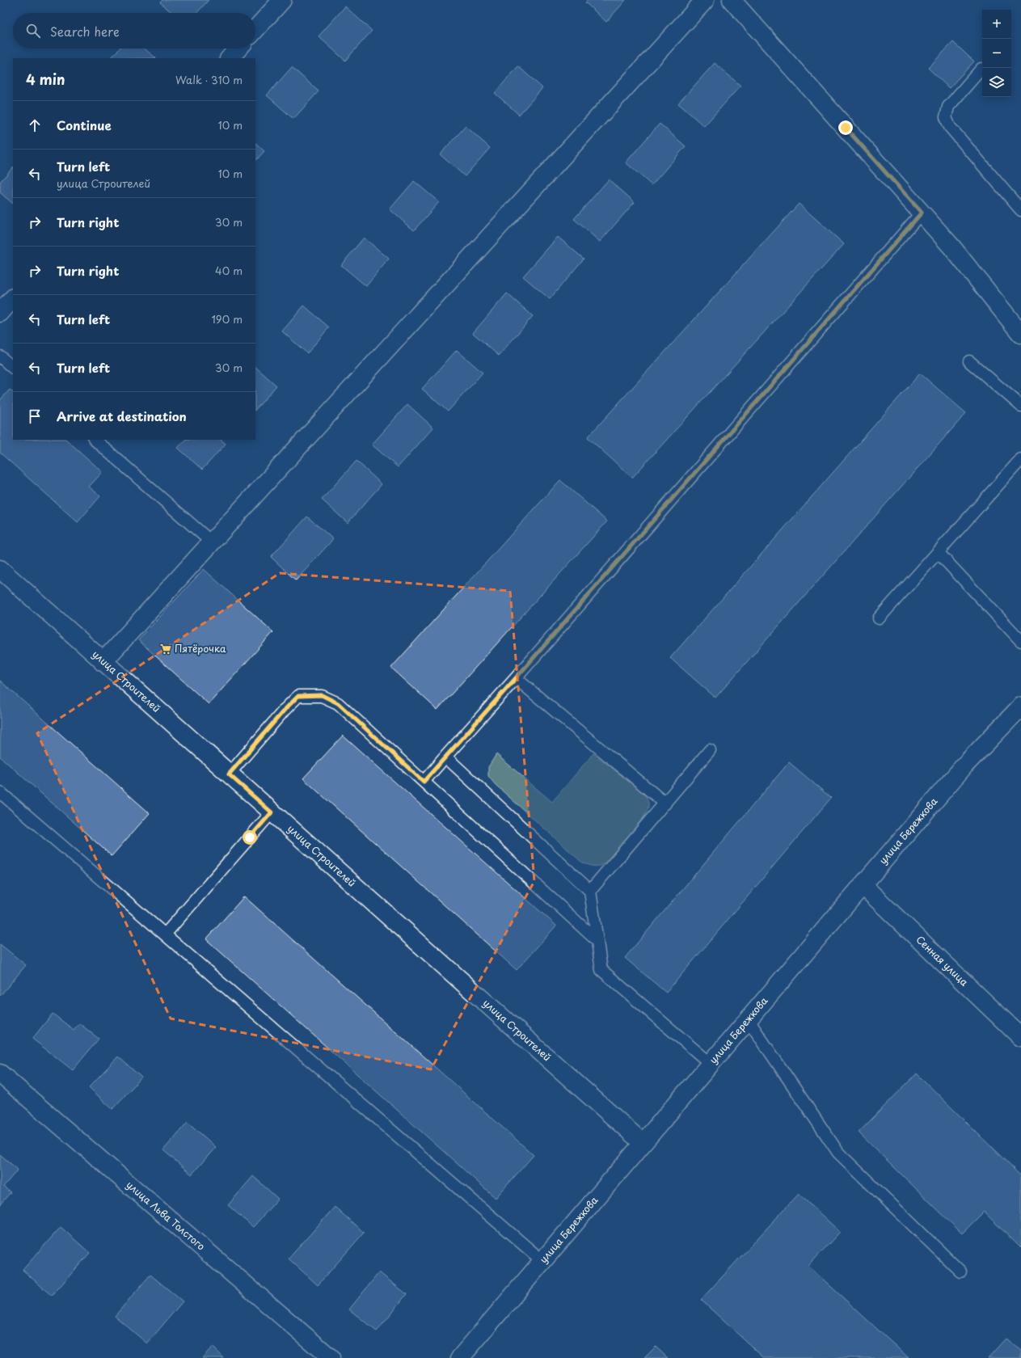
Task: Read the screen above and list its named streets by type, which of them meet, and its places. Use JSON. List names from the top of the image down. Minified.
{"streets":{"street":["улица Строителей","улица Бережкова","Сенная улица","улица Льва Толстого"]},"crossings":[["улица Строителей","улица Бережкова"],["улица Бережкова","Сенная улица"]],"places":{"supermarket":["Пятёрочка"]},"page":{"map_buttons":["+","−"],"search":"Search here","heading":["4 min","Walk · 310 m"],"list":[["Continue","10 m"],["Turn left","улица Строителей","10 m"],["Turn right","30 m"],["Turn right","40 m"],["Turn left","190 m"],["Turn left","30 m"],"Arrive at destination"]}}
